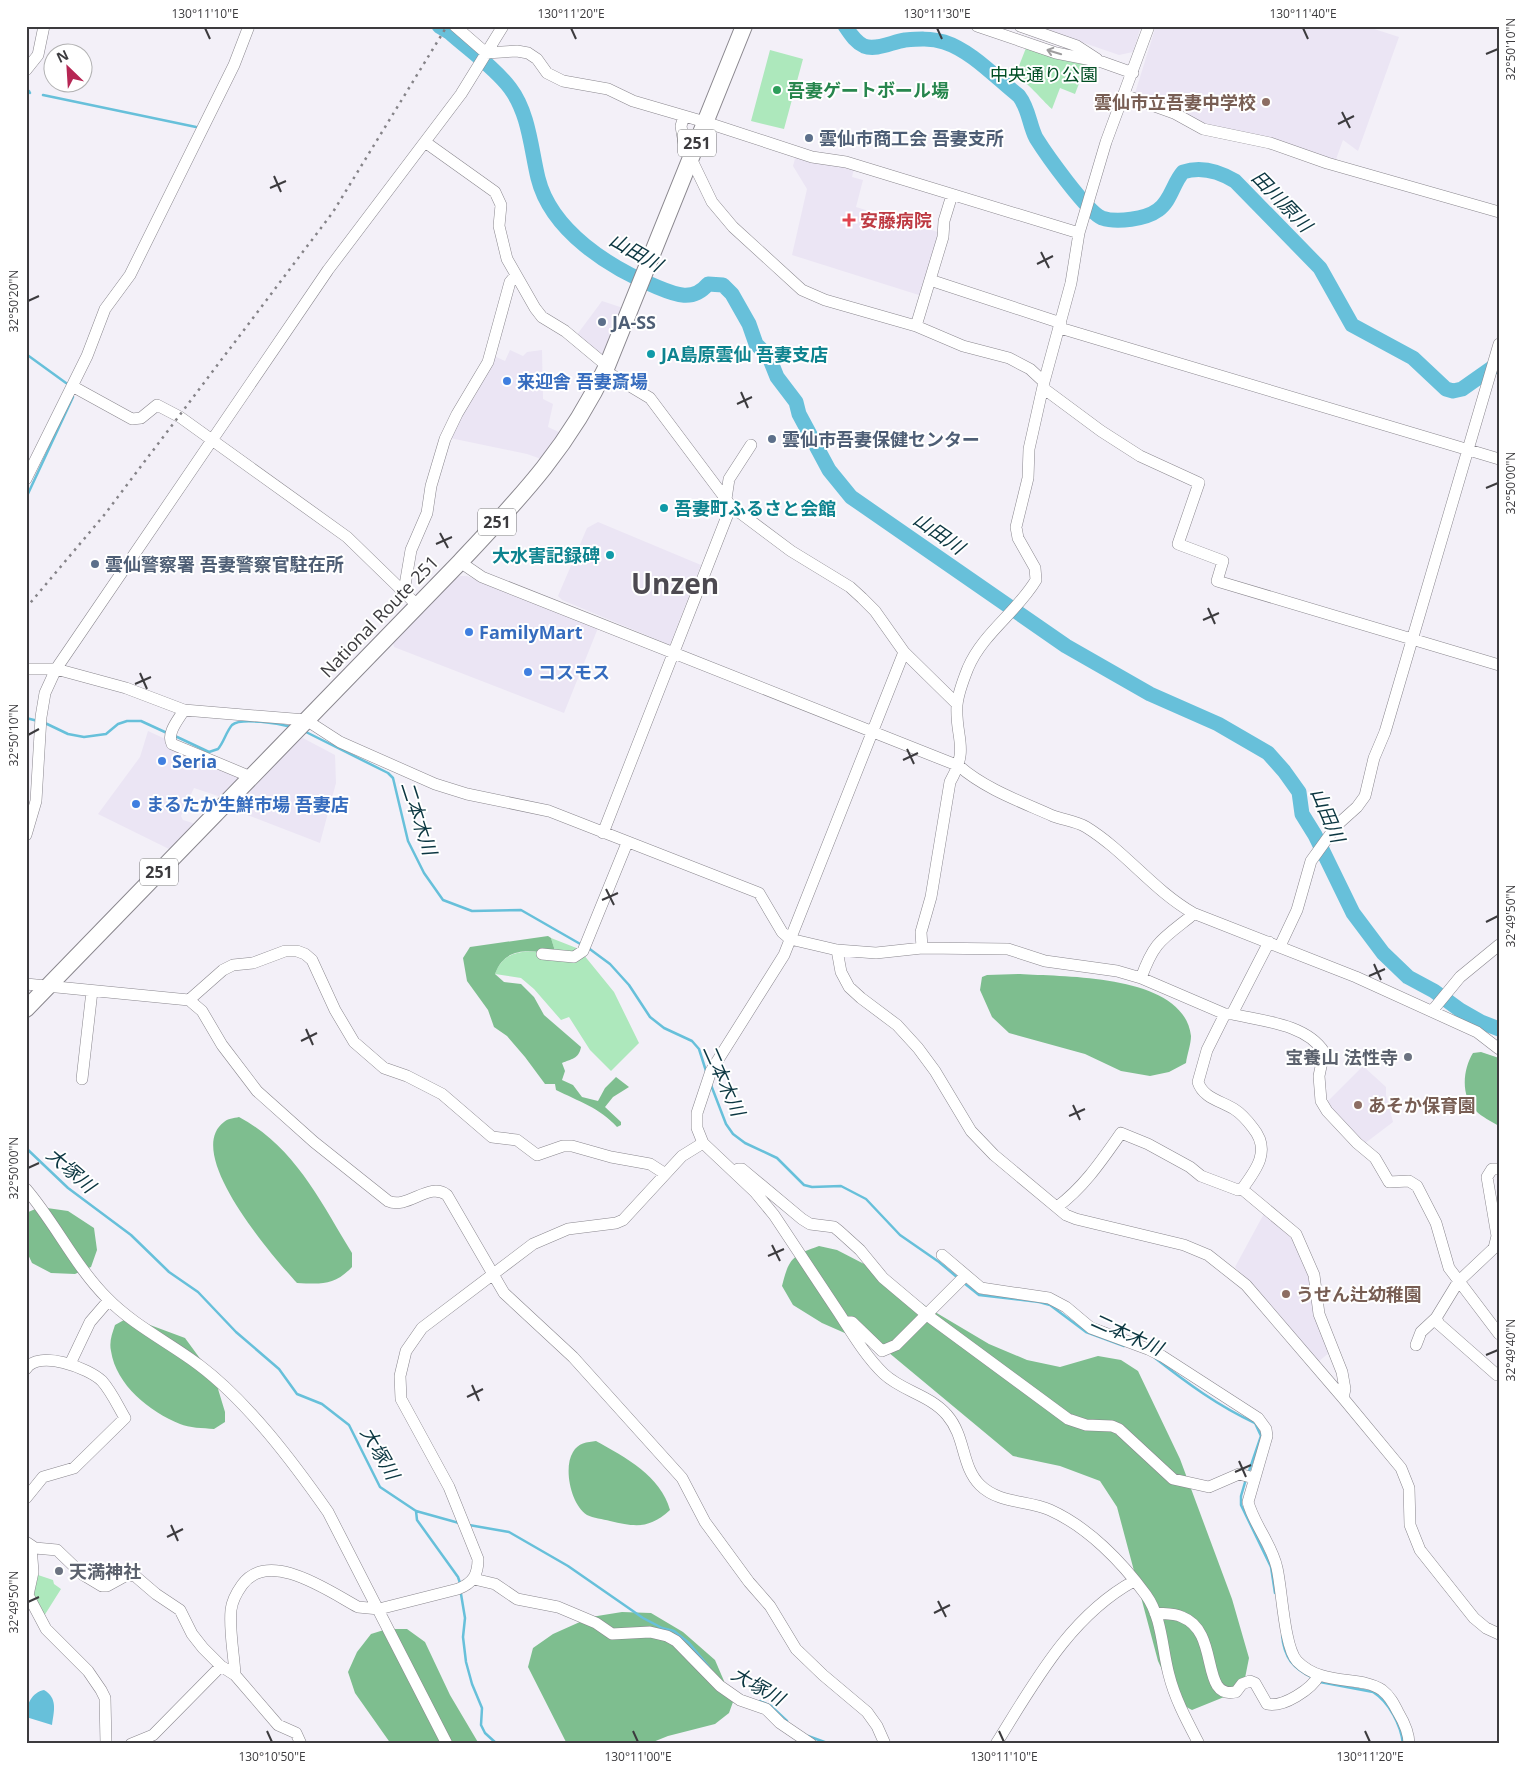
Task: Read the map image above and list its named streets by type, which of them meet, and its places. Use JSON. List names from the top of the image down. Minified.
{"streets":{"highway":["251","National Route 251"]},"districts":["Unzen"],"water":["田川原川","山田川","二本木川","大塚川"],"parks":["中央通り公園"],"places":{"other":["吾妻ゲートボール場","雲仙市立吾妻中学校","雲仙市商工会 吾妻支所","JA-SS","JA島原雲仙 吾妻支店","来迎舎 吾妻斎場","雲仙市吾妻保健センター","吾妻町ふるさと会館","大水害記録碑","雲仙警察署 吾妻警察官駐在所","FamilyMart","コスモス","Seria","まるたか生鮮市場 吾妻店","宝養山 法性寺","あそか保育園","うせん辻幼稚園","天満神社"],"health":["安藤病院"]},"north":"top left","coordinates":["130°11'10\"E","130°11'20\"E","130°11'30\"E","130°11'40\"E","32°50'10\"N","32°50'20\"N","32°50'00\"N","32°49'50\"N","32°49'40\"N","130°10'50\"E","130°11'00\"E"]}
